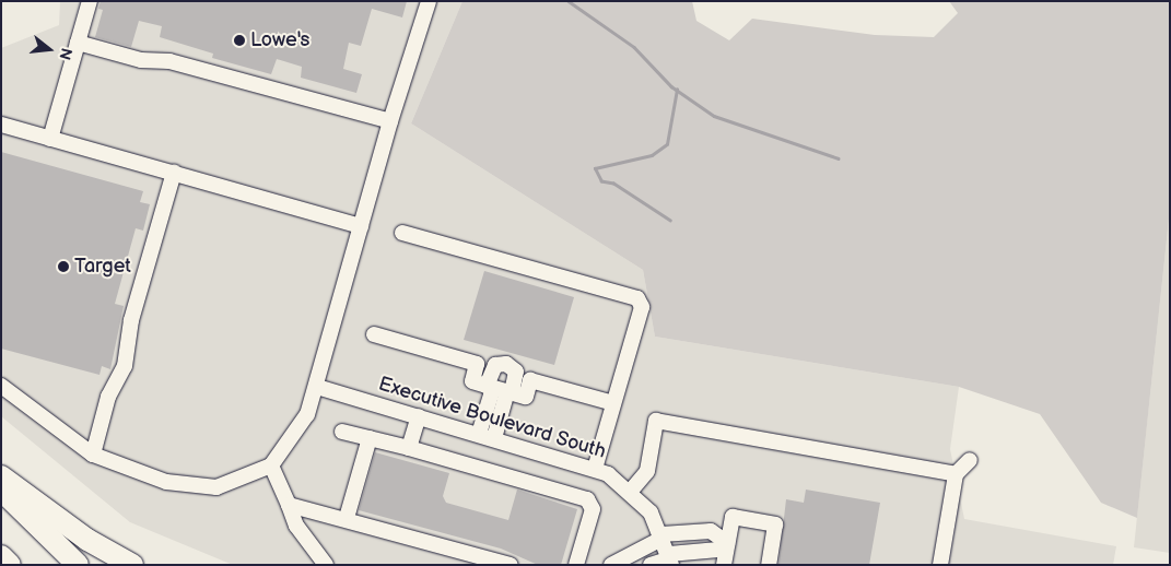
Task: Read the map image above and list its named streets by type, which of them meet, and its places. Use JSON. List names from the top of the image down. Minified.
{"streets":{"street":["Executive Boulevard South"]},"places":["Lowe's","Target"],"north":"right"}
